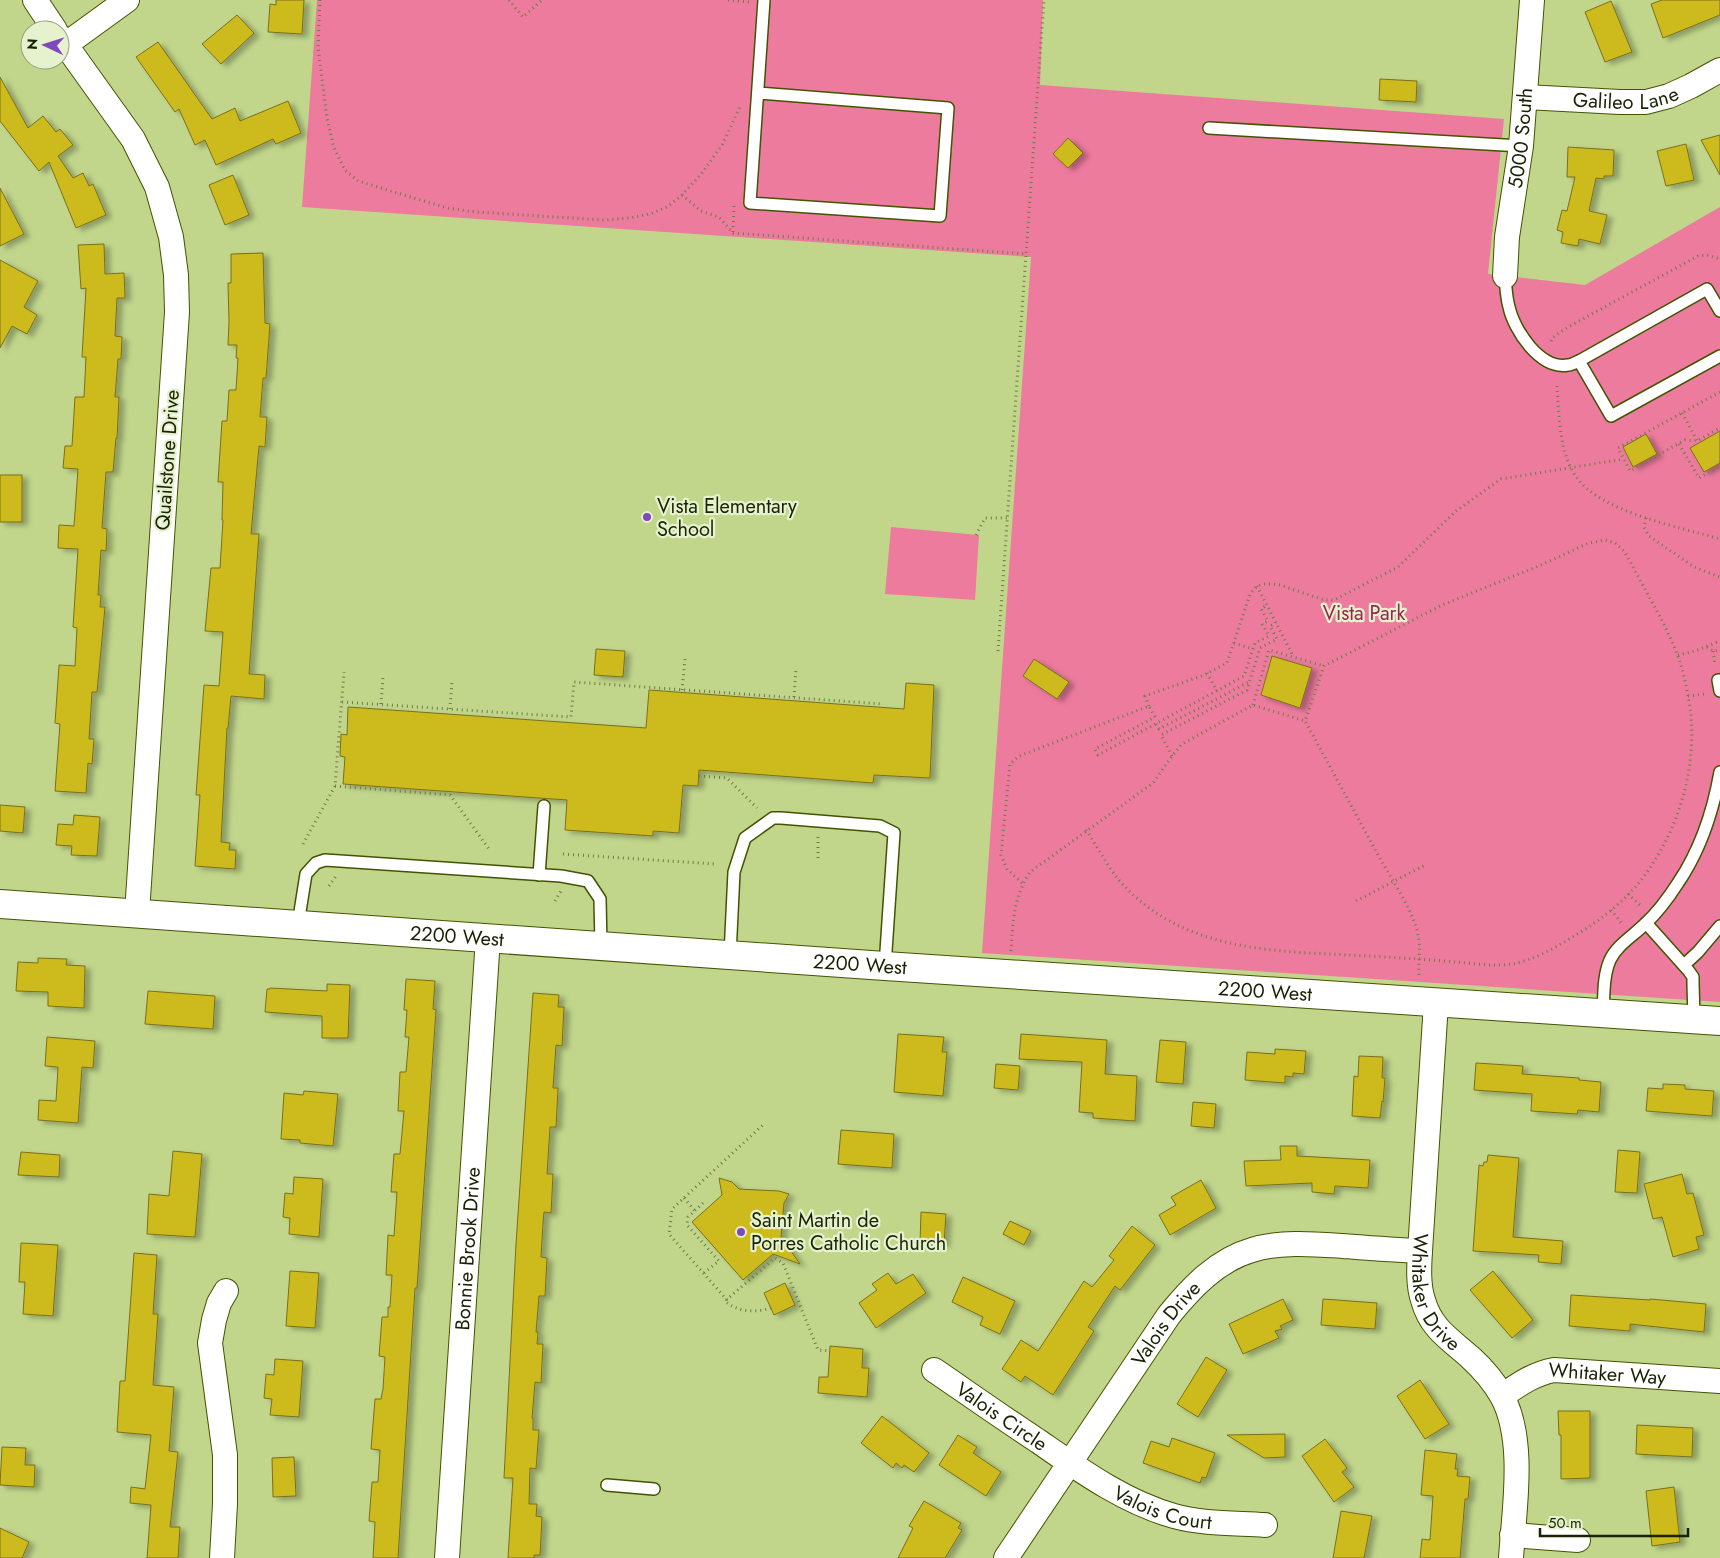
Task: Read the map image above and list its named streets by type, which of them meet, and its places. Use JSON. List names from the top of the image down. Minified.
{"streets":{"street":["Galileo Lane","5000 South","Quailstone Drive","2200 West","Bonnie Brook Drive","Whitaker Drive","Valois Drive","Whitaker Way","Valois Circle","Valois Court"]},"crossings":[["Galileo Lane","5000 South"],["Quailstone Drive","2200 West"],["2200 West","Bonnie Brook Drive"],["2200 West","Whitaker Drive"],["Whitaker Drive","Valois Drive"],["Whitaker Drive","Whitaker Way"],["Valois Drive","Valois Circle"],["Valois Drive","Valois Court"],["Valois Circle","Valois Court"]],"parks":["Vista Park"],"places":["Vista Elementary School","Saint Martin de Porres Catholic Church"],"scale_bar":"50 m","north":"left"}
